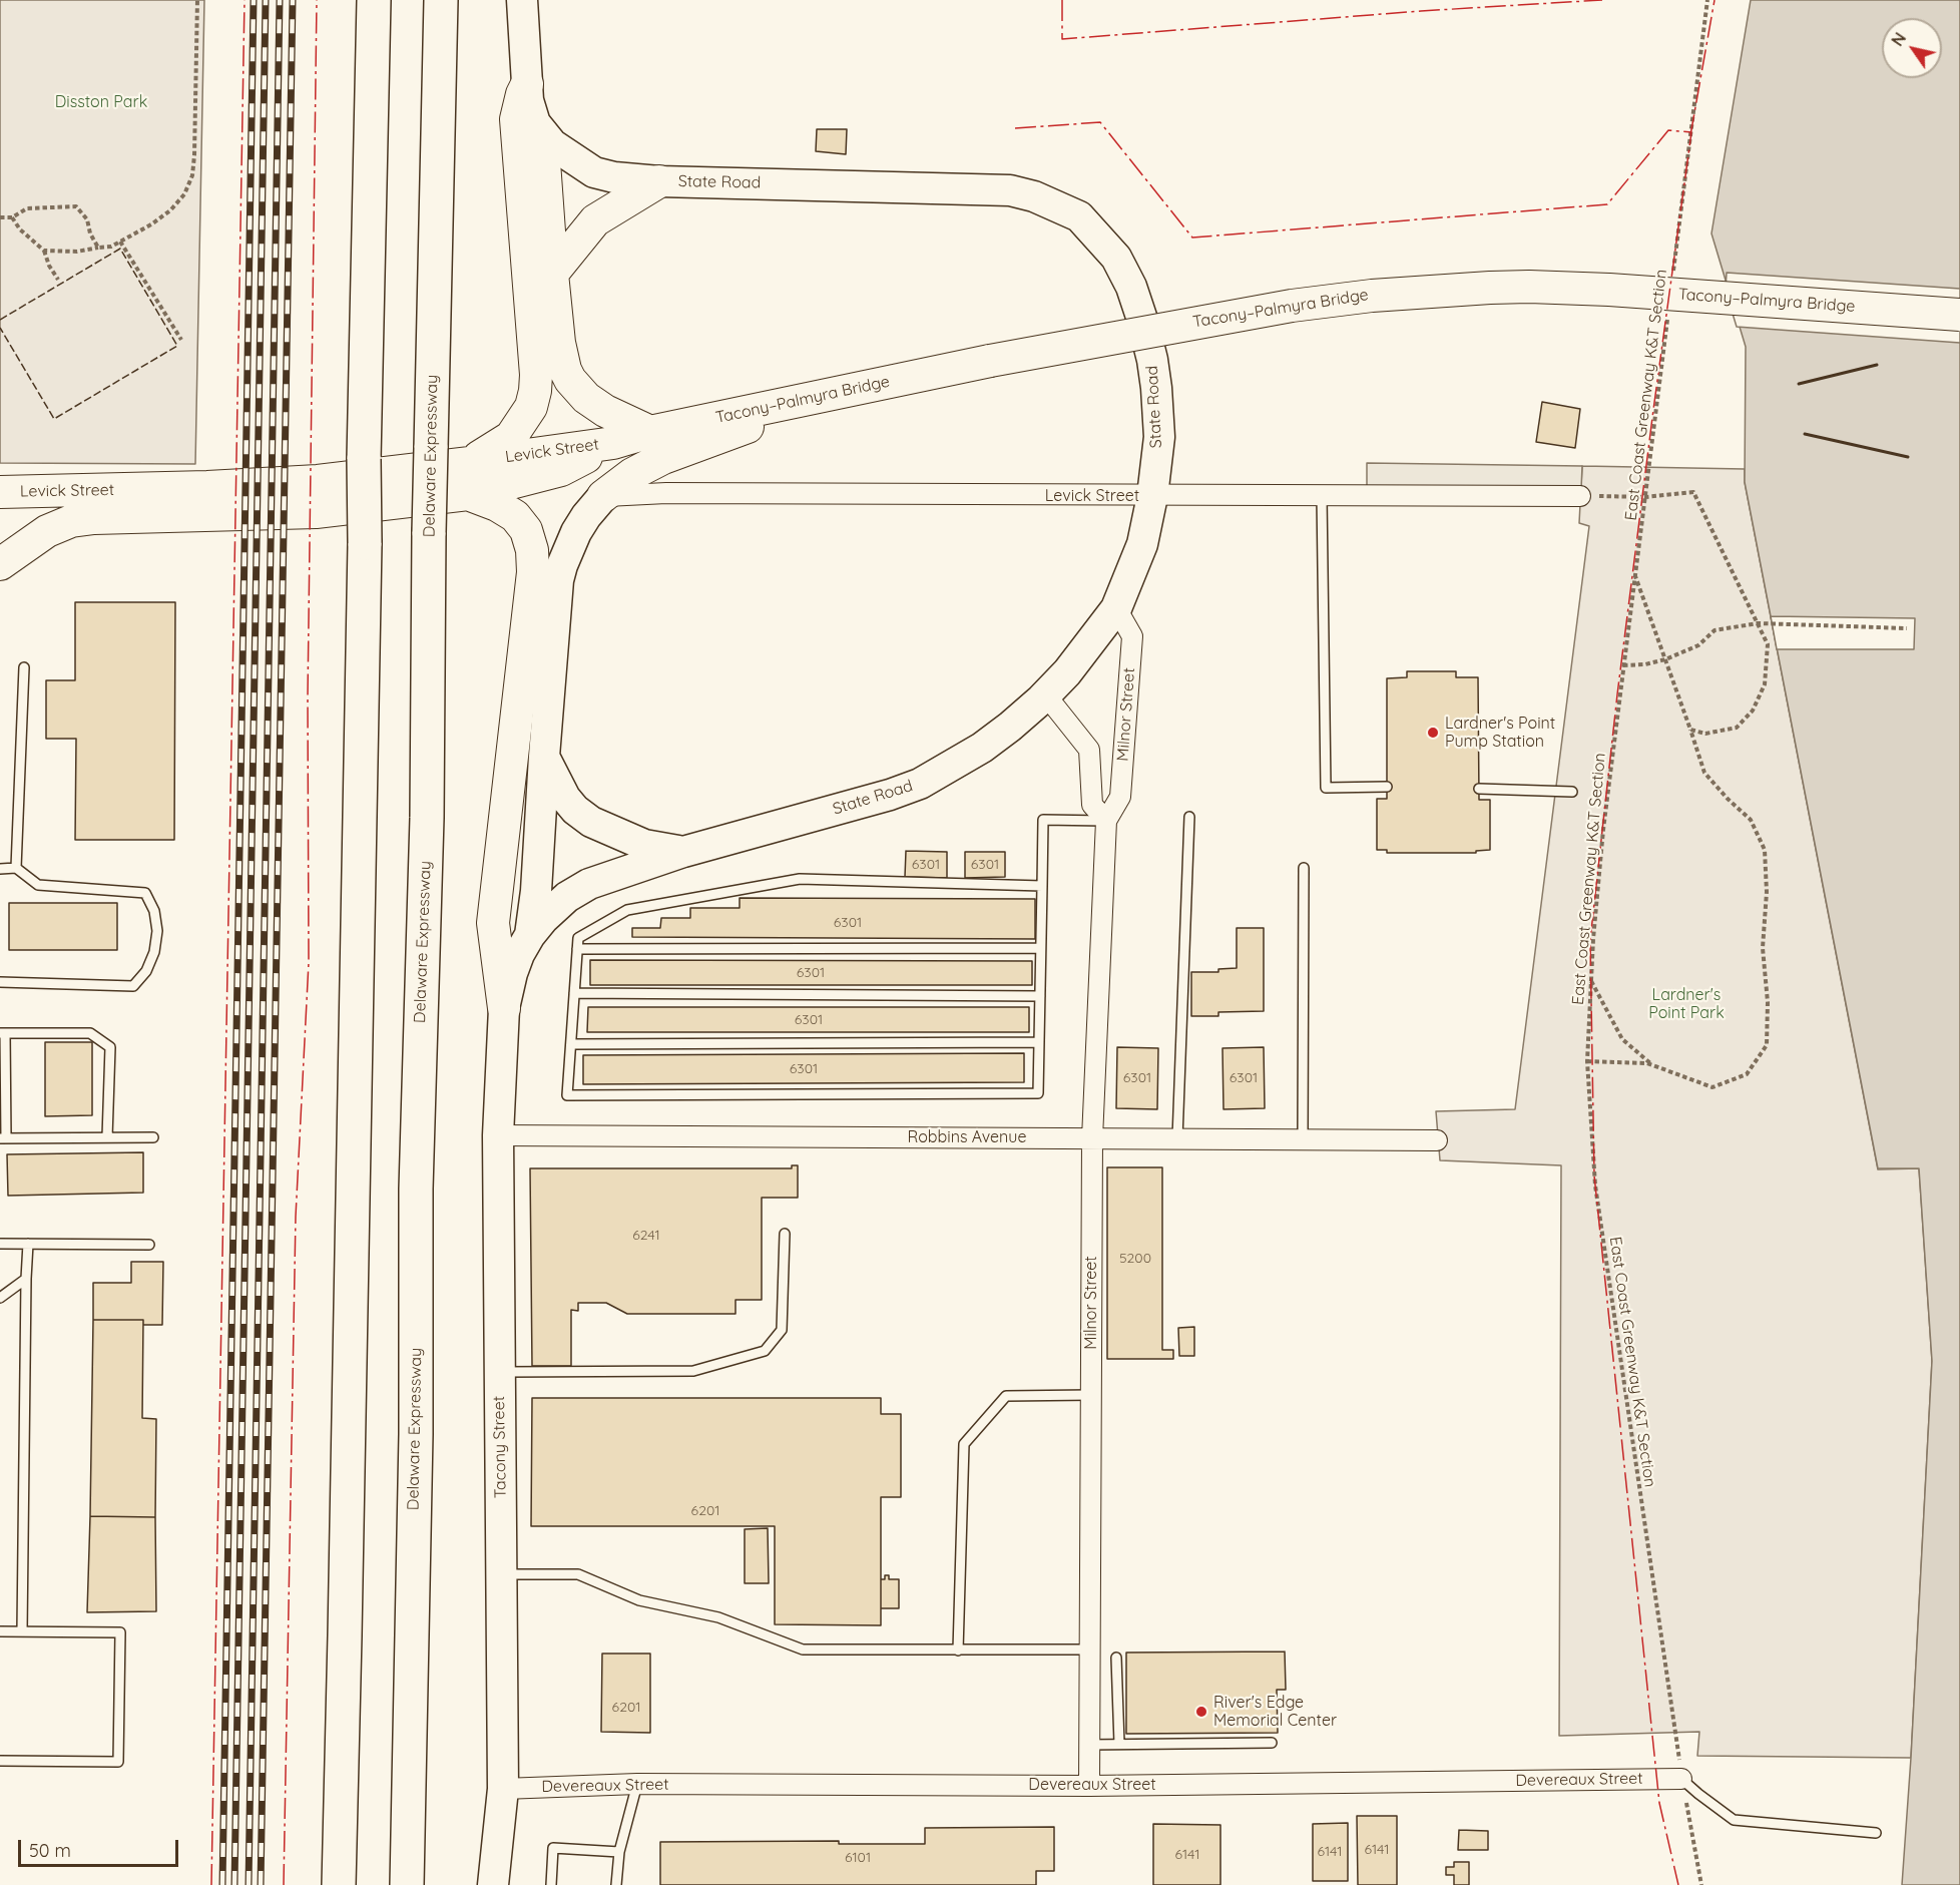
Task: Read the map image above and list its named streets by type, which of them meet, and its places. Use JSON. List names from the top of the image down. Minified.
{"streets":{"highway":["Tacony–Palmyra Bridge","Levick Street","Delaware Expressway"],"main road":["State Road","Tacony Street"],"street":["Milnor Street","Robbins Avenue","Devereaux Street"],"path":["East Coast Greenway K&T Section"]},"crossings":[["State Road","Levick Street"],["State Road","Milnor Street"],["State Road","Tacony Street"],["Tacony–Palmyra Bridge","Levick Street"],["Milnor Street","Robbins Avenue"],["Milnor Street","Devereaux Street"],["Robbins Avenue","Tacony Street"],["Tacony Street","Devereaux Street"]],"parks":["Disston Park","Lardner's Point Park"],"places":["Lardner's Point Pump Station","River's Edge Memorial Center"],"house_numbers":["6301","6301","6301","6301","6301","6301","6301","6301","6241","5200","6201","6201","6141","6141","6141","6101"],"scale_bar":"50 m","north":"top left"}
